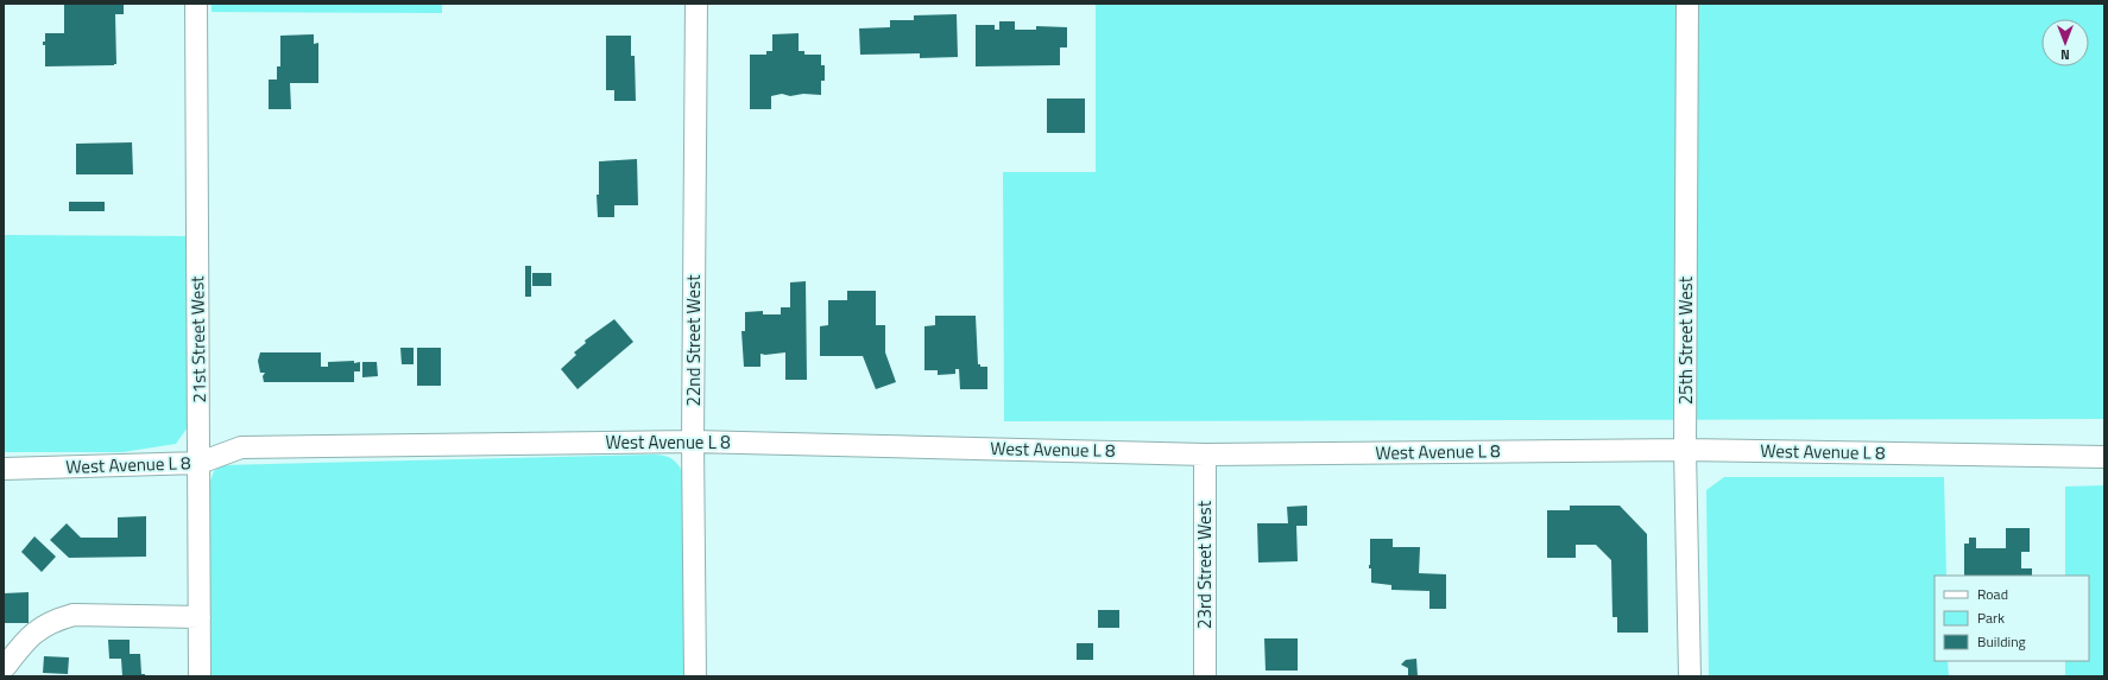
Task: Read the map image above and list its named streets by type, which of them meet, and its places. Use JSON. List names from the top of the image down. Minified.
{"streets":{"street":["21st Street West","22nd Street West","25th Street West","West Avenue L 8","23rd Street West"]},"crossings":[["21st Street West","West Avenue L 8"],["22nd Street West","West Avenue L 8"],["25th Street West","West Avenue L 8"],["West Avenue L 8","23rd Street West"]],"legend":["Road","Park","Building"],"north":"bottom"}
